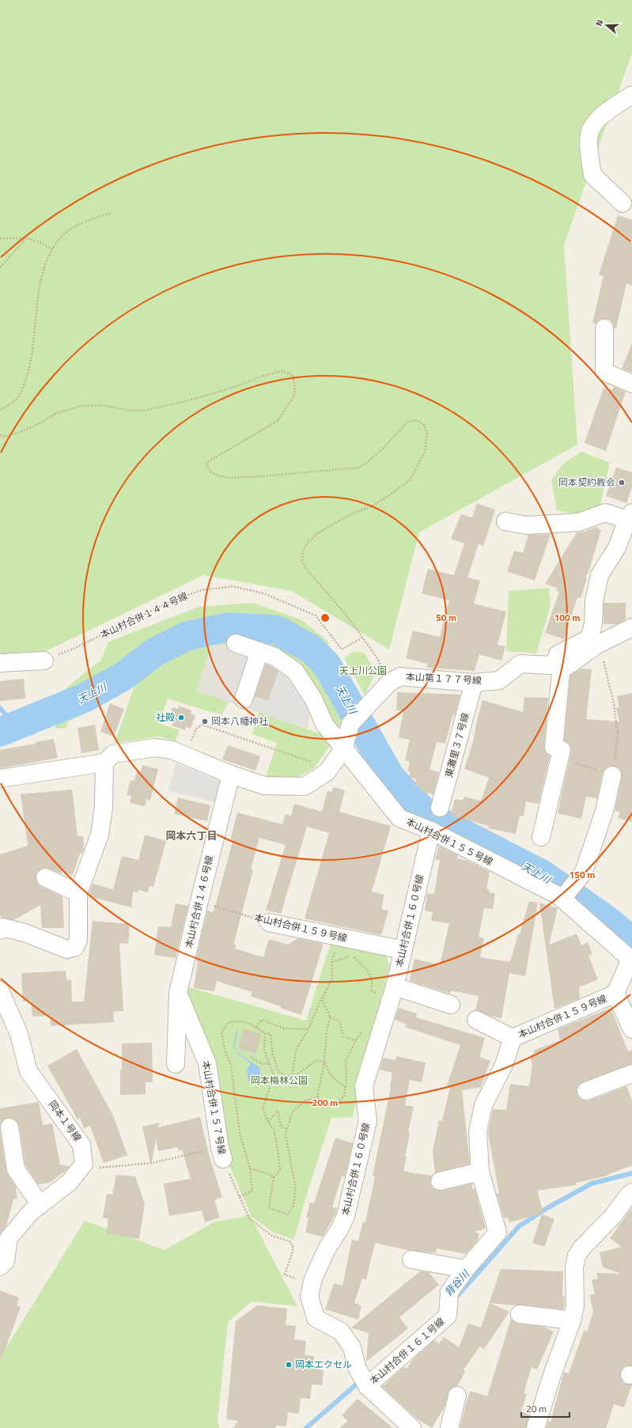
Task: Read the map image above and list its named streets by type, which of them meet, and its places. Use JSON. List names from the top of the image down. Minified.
{"streets":{"street":["本山第１７７号線","東灘里３７号線","本山村合併１５５号線","本山村合併１４６号線","本山村合併１６０号線","本山村合併１５９号線","本山村合併１５７号線","岡本１号線","本山村合併１６１号線"],"path":["本山村合併１４４号線"]},"crossings":[["本山第１７７号線","東灘里３７号線"],["本山第１７７号線","本山村合併１５５号線"],["本山村合併１５５号線","本山村合併１６０号線"],["本山村合併１４６号線","本山村合併１５９号線"],["本山村合併１４６号線","本山村合併１５７号線"],["本山村合併１６０号線","本山村合併１５９号線"],["本山村合併１６０号線","本山村合併１５７号線"],["本山村合併１６０号線","本山村合併１６１号線"]],"districts":["岡本六丁目"],"water":["天上川","背谷川"],"parks":["天上川公園","岡本梅林公園"],"places":["岡本契約教会","社殿","岡本八幡神社","岡本エクセル"],"scale_bar":"20 m","north":"left","rings":["50 m","100 m","150 m","200 m"]}
